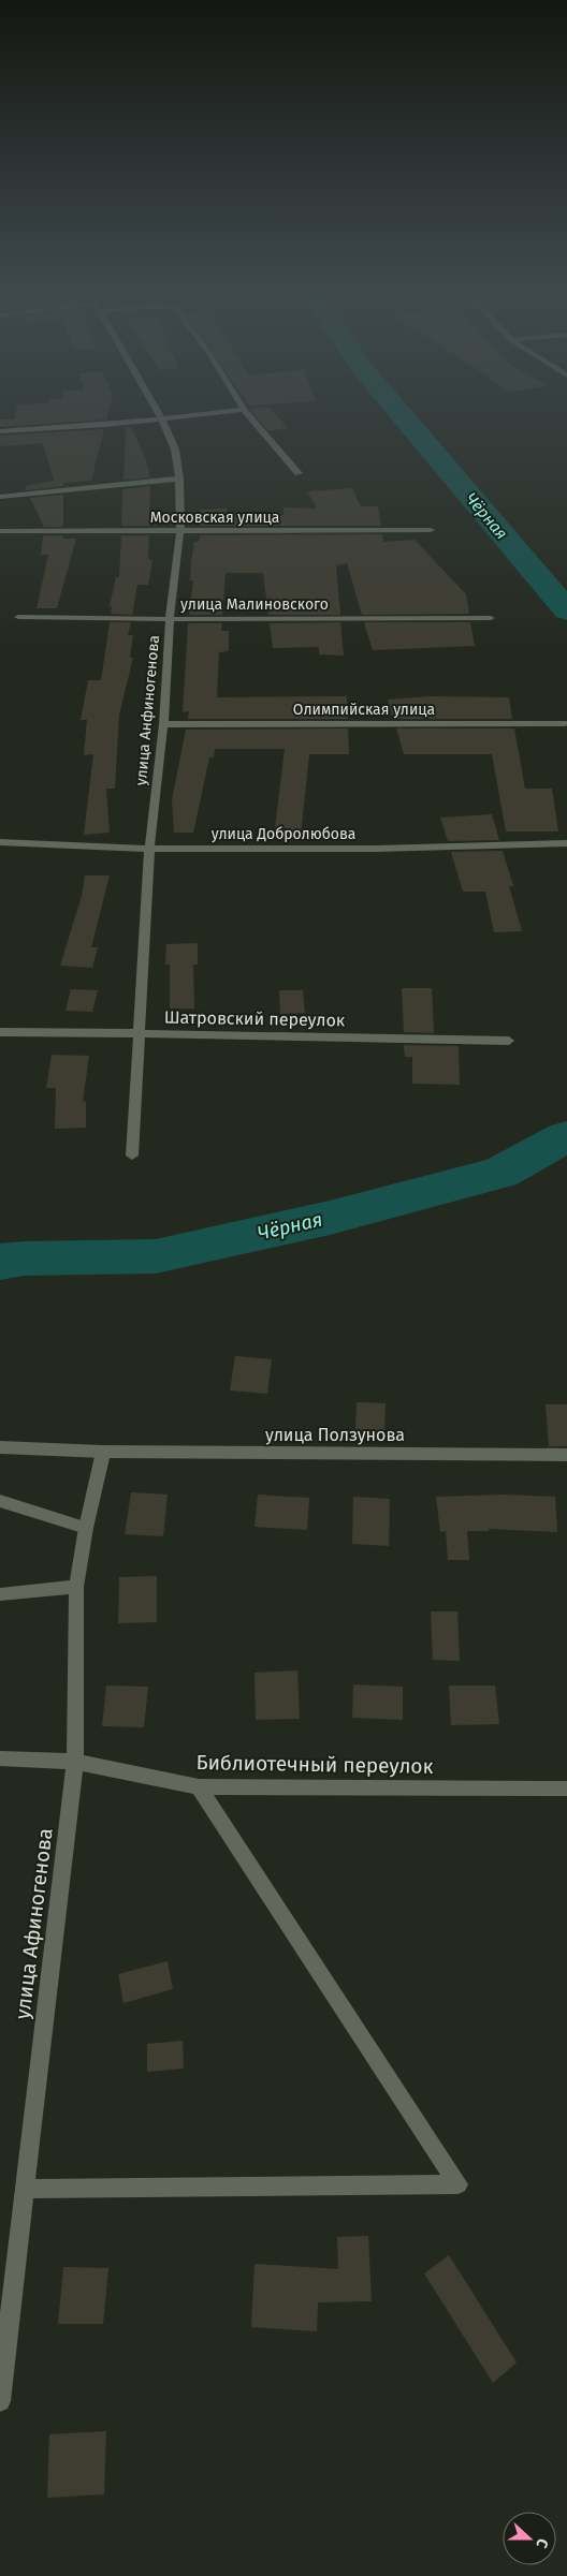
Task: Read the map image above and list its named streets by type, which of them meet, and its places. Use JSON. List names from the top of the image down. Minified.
{"streets":{"street":["Московская улица","улица Малиновского","Олимпийская улица","улица Анфиногенова","улица Добролюбова","Шатровский переулок","улица Ползунова","Библиотечный переулок","улица Афиногенова"]},"crossings":[["Московская улица","улица Анфиногенова"],["улица Малиновского","улица Анфиногенова"],["Олимпийская улица","улица Анфиногенова"],["улица Анфиногенова","улица Добролюбова"],["улица Анфиногенова","Шатровский переулок"],["улица Ползунова","улица Афиногенова"],["Библиотечный переулок","улица Афиногенова"]],"water":["Чёрная"],"north":"right"}
